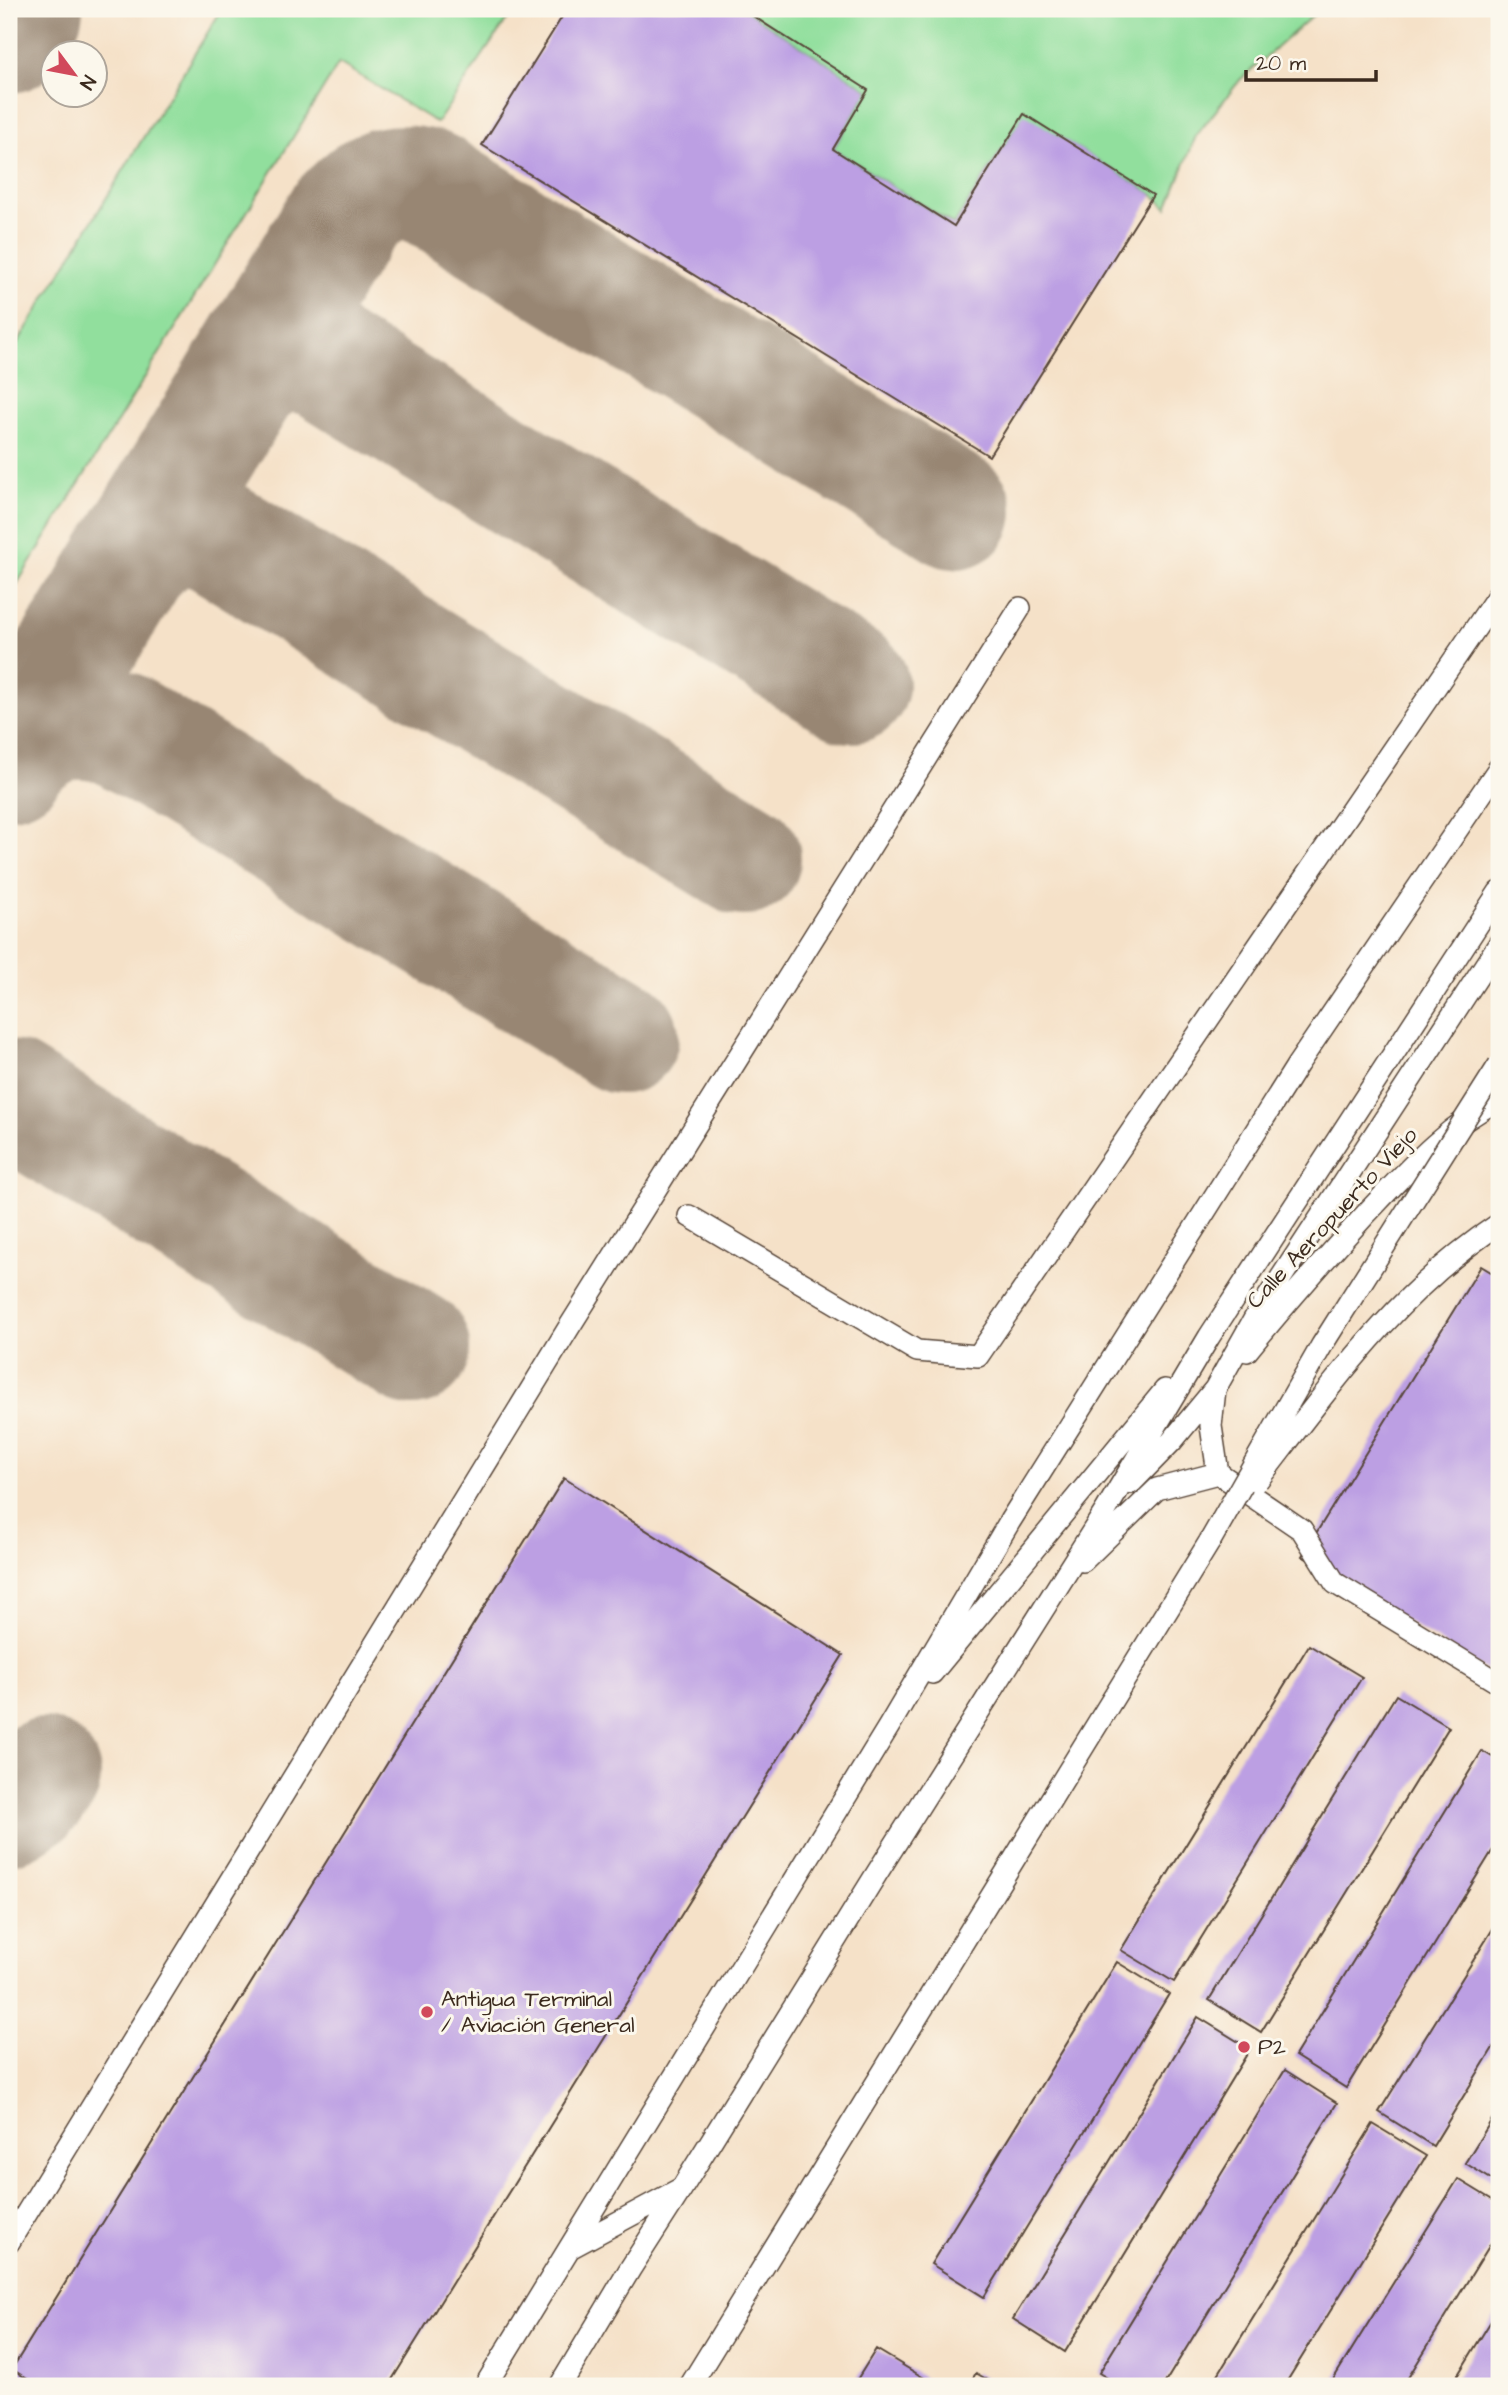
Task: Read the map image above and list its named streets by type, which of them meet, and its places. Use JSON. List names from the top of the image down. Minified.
{"streets":{"lane":["Calle Aeropuerto Viejo"]},"places":["Antigua Terminal / Aviación General","P2"],"scale_bar":"20 m","north":"bottom right"}
